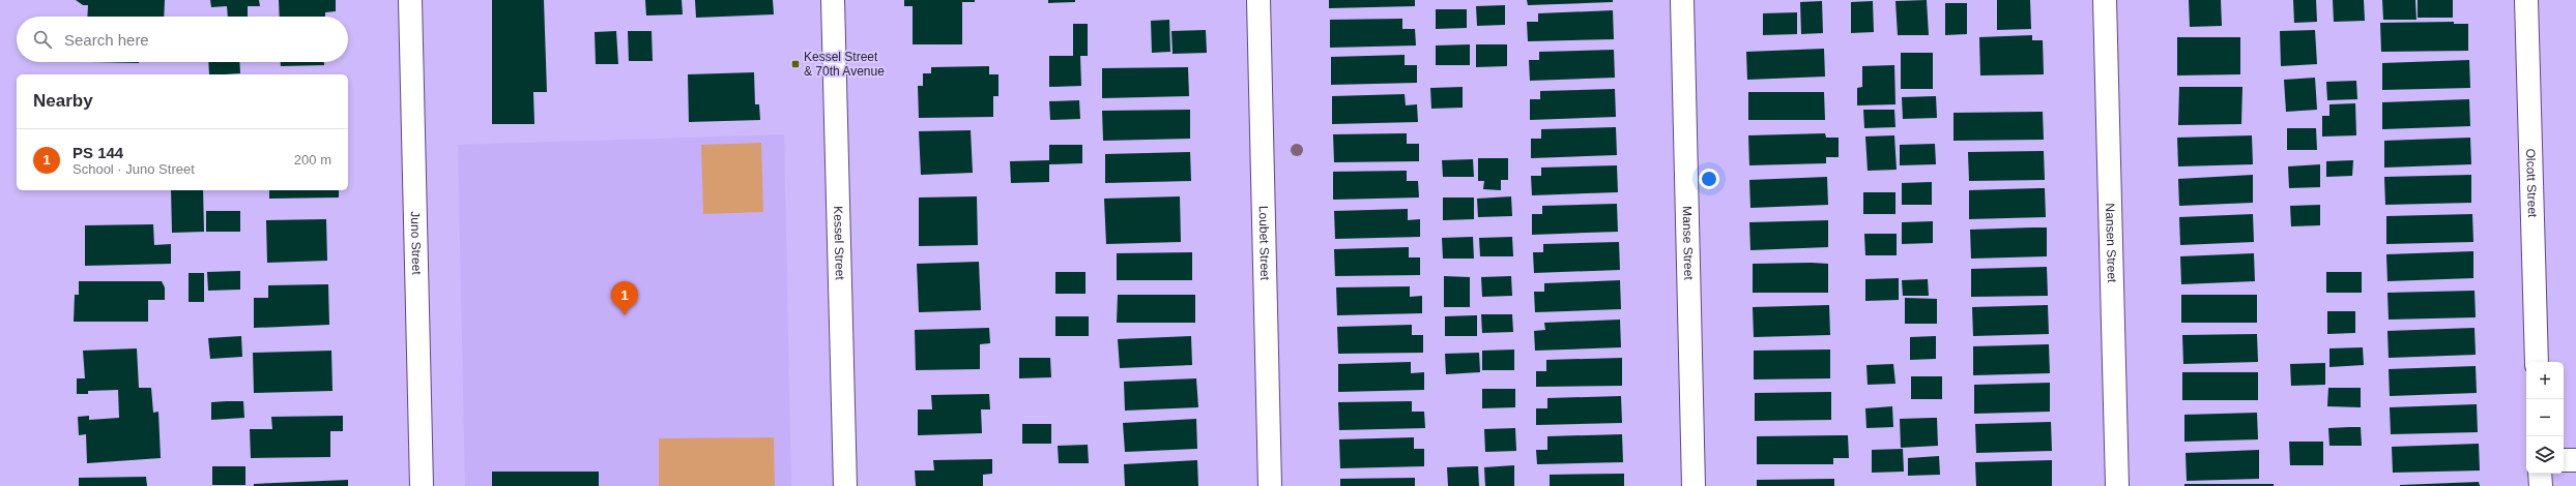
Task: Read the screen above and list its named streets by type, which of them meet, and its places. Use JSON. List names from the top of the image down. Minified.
{"streets":{"street":["Olcott Street","Juno Street","Kessel Street","Loubet Street","Manse Street","Nansen Street"]},"places":{"transit":["Kessel Street & 70th Avenue"]},"page":{"search":"Search here","heading":"Nearby","list":[{"mark":"1","name":"PS 144","note":"School · Juno Street","value":"200 m"}],"pins":"1","map_buttons":["+","−"]}}
